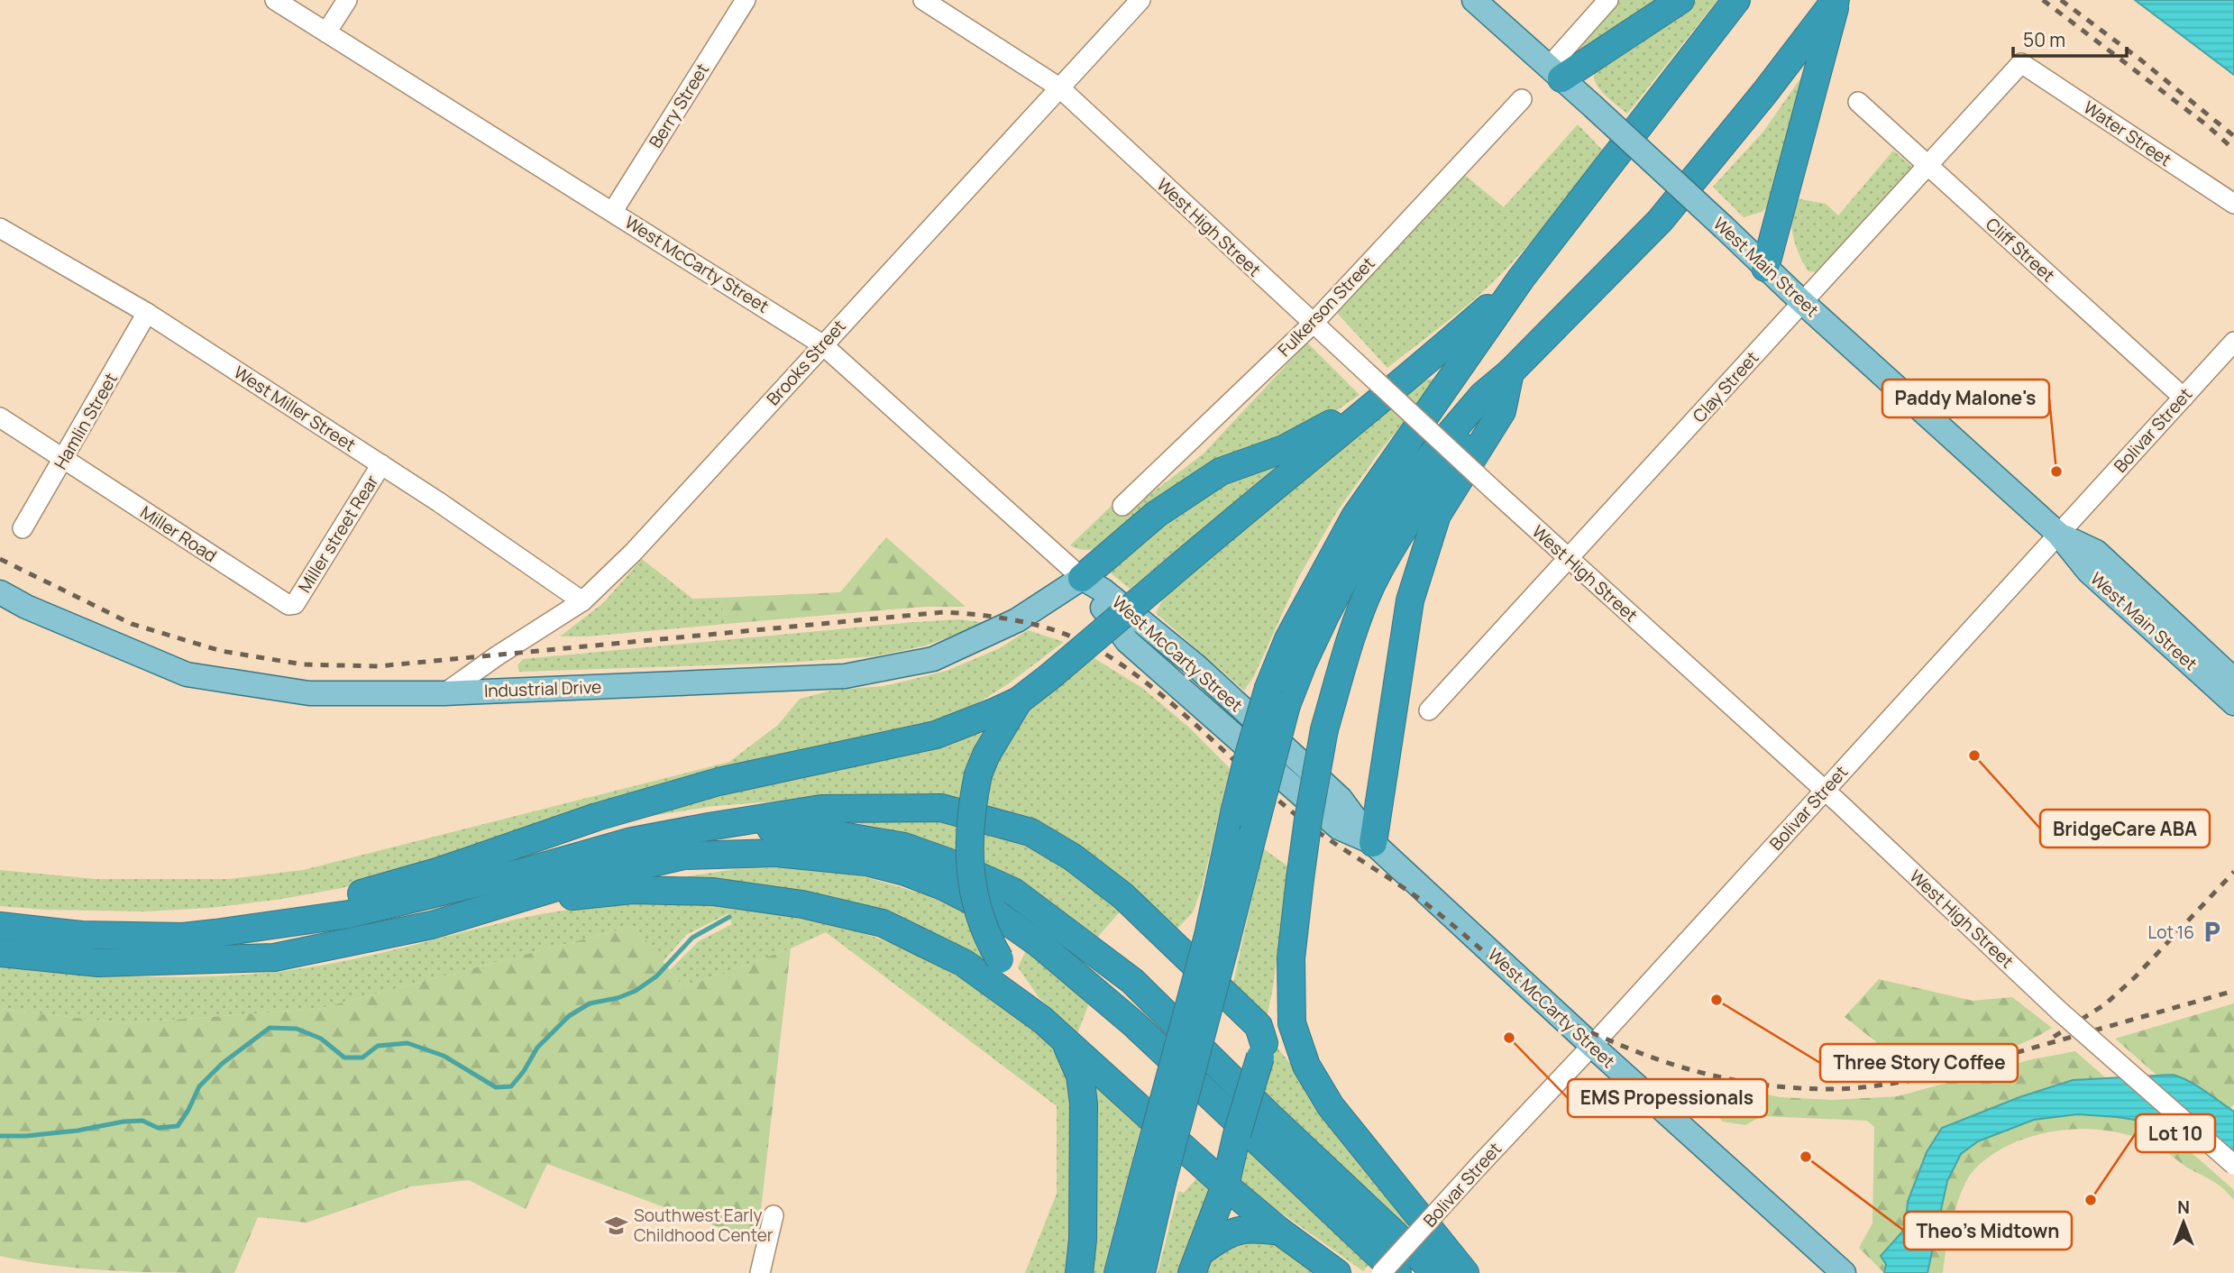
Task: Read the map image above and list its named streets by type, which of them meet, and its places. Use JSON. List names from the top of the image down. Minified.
{"streets":{"main road":["West McCarty Street","West Main Street","Industrial Drive"],"street":["Berry Street","Water Street","West High Street","Cliff Street","Fulkerson Street","Brooks Street","Clay Street","West Miller Street","Hamlin Street","Bolivar Street","Miller Road","Miller street Rear"]},"crossings":[["Berry Street","West McCarty Street"],["Water Street","Clay Street"],["West High Street","Fulkerson Street"],["West High Street","Brooks Street"],["West High Street","Clay Street"],["West High Street","Bolivar Street"],["Cliff Street","Clay Street"],["Cliff Street","Bolivar Street"],["West McCarty Street","Brooks Street"],["West McCarty Street","Bolivar Street"],["West McCarty Street","Industrial Drive"],["West Main Street","Clay Street"],["West Main Street","Bolivar Street"],["Brooks Street","West Miller Street"],["Brooks Street","Industrial Drive"],["West Miller Street","Hamlin Street"],["West Miller Street","Miller street Rear"],["Hamlin Street","Miller Road"],["Miller Road","Miller street Rear"]],"places":{"other":["Paddy Malone's","BridgeCare ABA","Three Story Coffee","EMS Propessionals","Theo's Midtown","Lot 10"],"parking":["Lot 16"],"school or university":["Southwest Early Childhood Center"]},"scale_bar":"50 m","north":"top"}
